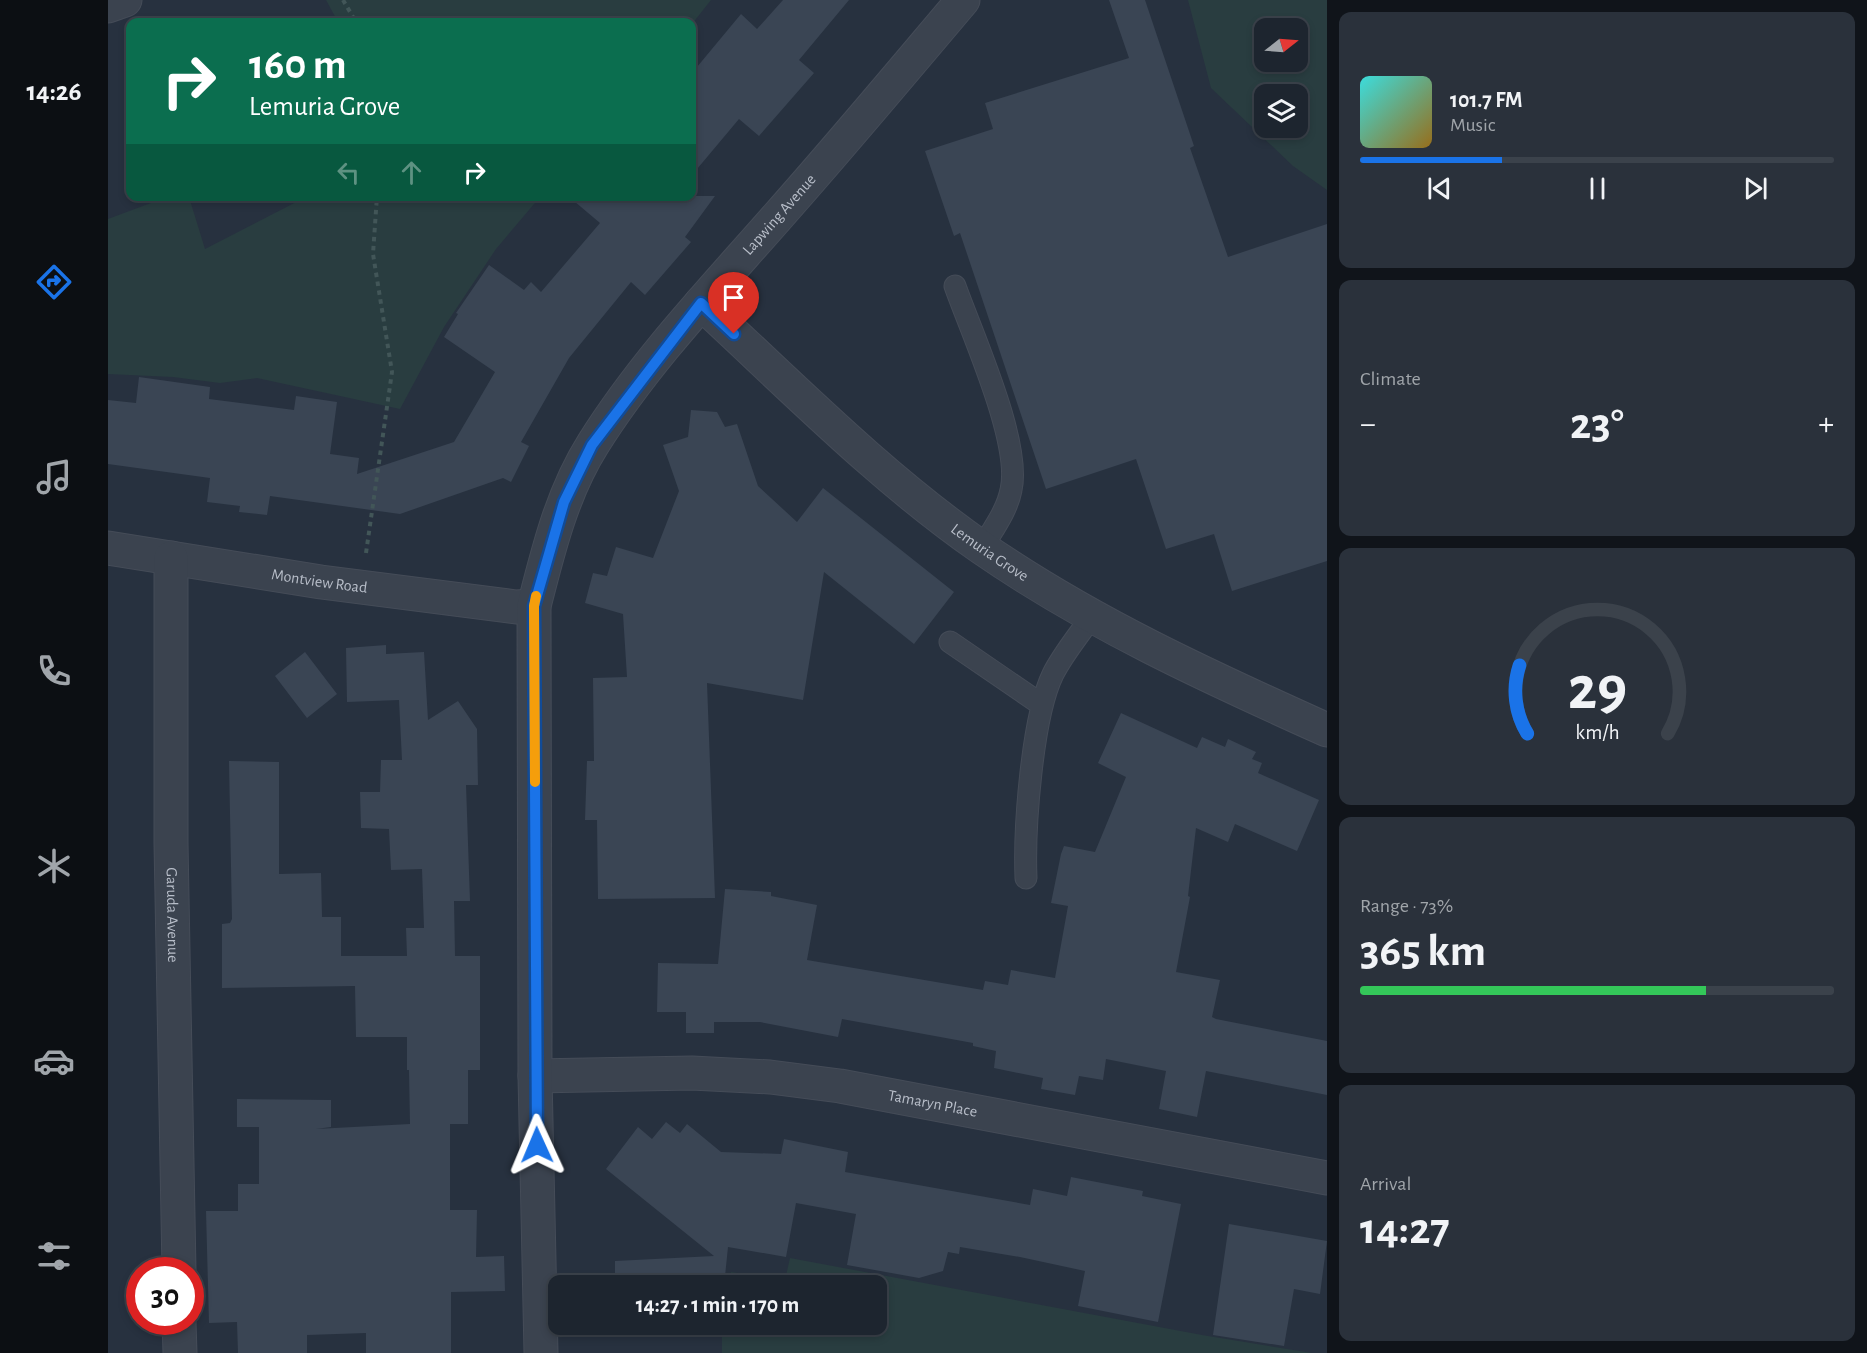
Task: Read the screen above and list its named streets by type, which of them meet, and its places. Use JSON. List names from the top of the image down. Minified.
{"streets":{"street":["Lapwing Avenue","Lemuria Grove","Montview Road","Garuda Avenue","Tamaryn Place"]},"crossings":[["Lapwing Avenue","Lemuria Grove"],["Lapwing Avenue","Montview Road"],["Lapwing Avenue","Tamaryn Place"],["Montview Road","Garuda Avenue"]],"north":"right","page":{"tabs":"14:26","turn":["160 m","Lemuria Grove"],"song":["101.7 FM","Music"],"tile":["Climate",["Range · 73%","365 km"],["Arrival","14:27"]],"heat":["−","23°","+"],"limit":"30","trip":"14:27 · 1 min · 170 m","gauge":["29","km/h"]}}
